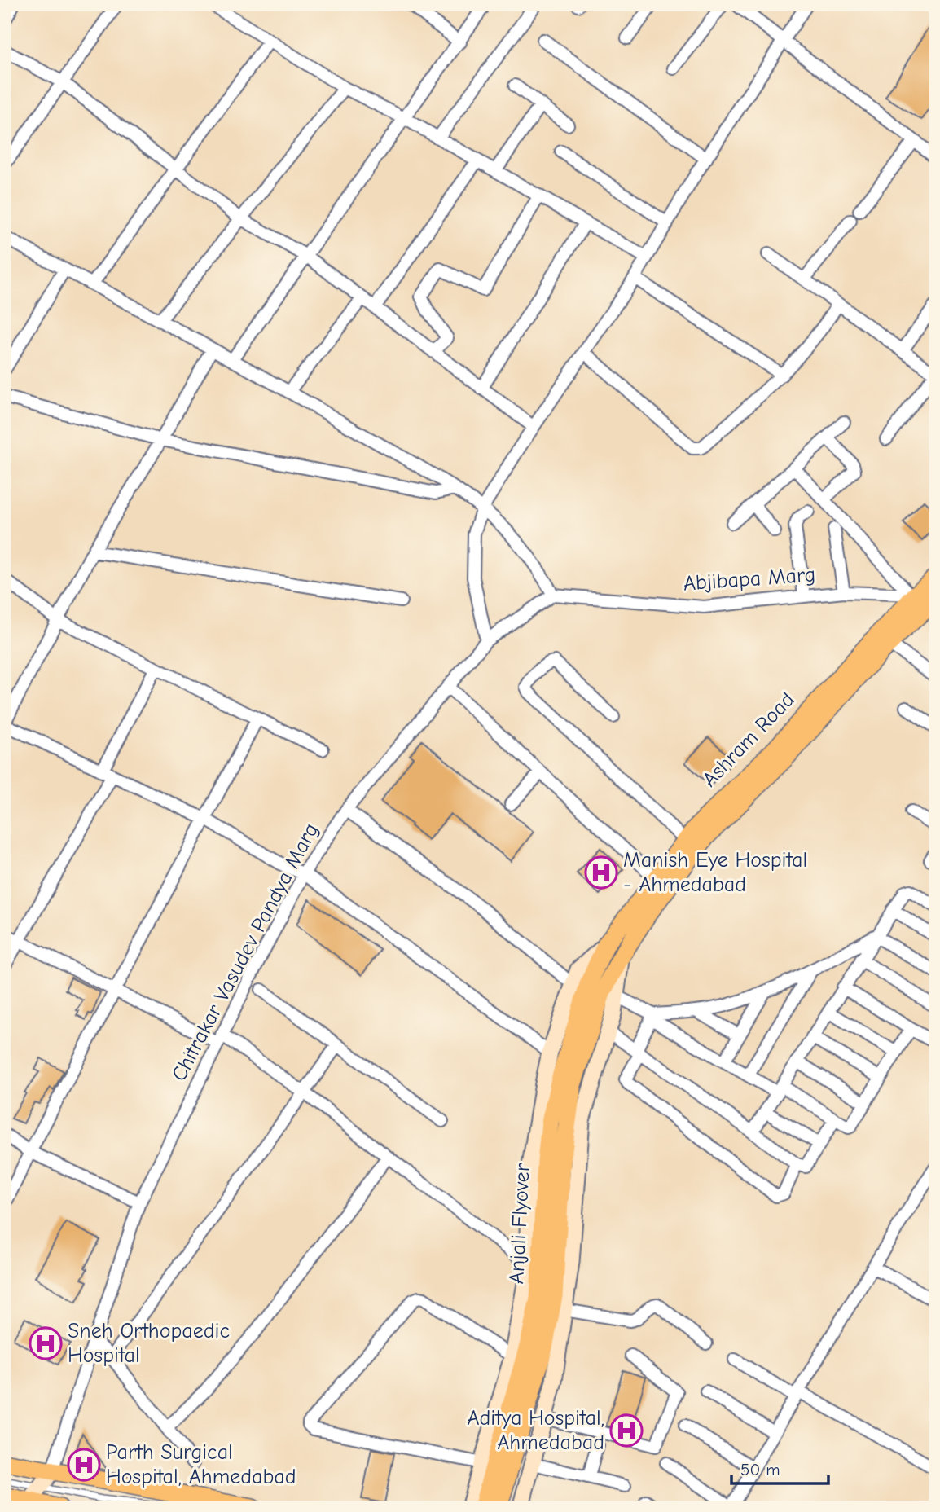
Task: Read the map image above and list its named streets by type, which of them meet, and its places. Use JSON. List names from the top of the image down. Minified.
{"streets":{"main road":["Ashram Road","Anjali Flyover"],"street":["Abjibapa Marg","Chitrakar Vasudev Pandya Marg"]},"crossings":[["Abjibapa Marg","Ashram Road"],["Abjibapa Marg","Chitrakar Vasudev Pandya Marg"],["Ashram Road","Anjali Flyover"]],"places":{"hospital":["Manish Eye Hospital - Ahmedabad","Sneh Orthopaedic Hospital","Aditya Hospital, Ahmedabad","Parth Surgical Hospital, Ahmedabad"]},"scale_bar":"50 m"}
